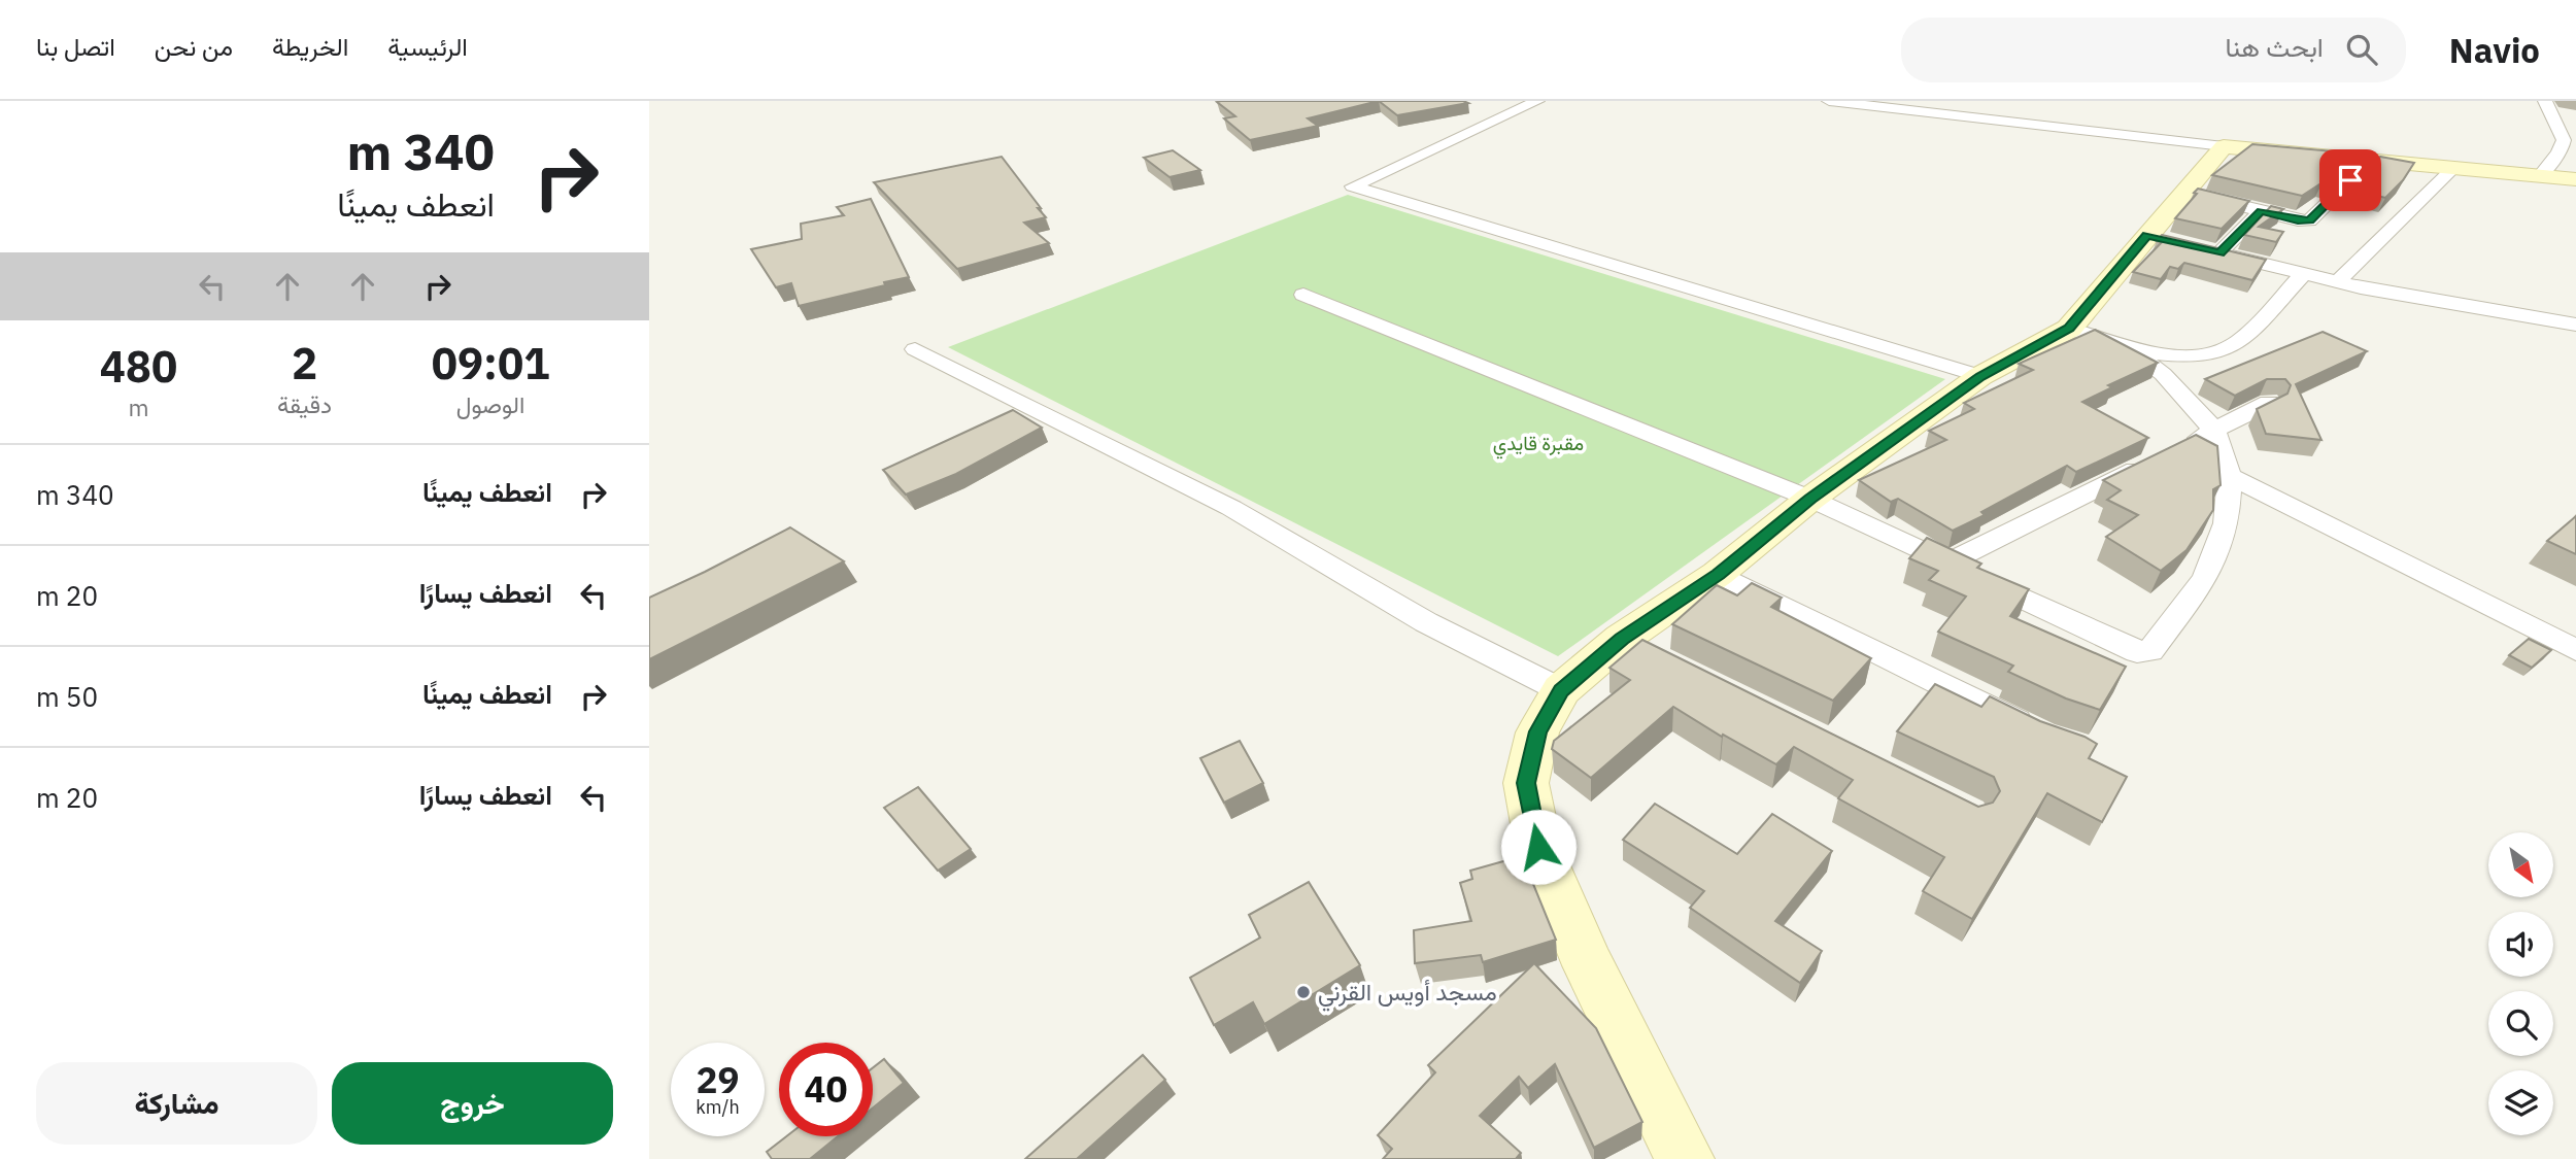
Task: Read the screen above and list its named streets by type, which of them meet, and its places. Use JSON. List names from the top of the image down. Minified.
{"parks":["مقبرة قايدي"],"places":["مسجد أويس القرني"],"north":"bottom right","page":{"header":"Navio","search":"ابحث هنا","nav":["الرئيسية","الخريطة","من نحن","اتصل بنا"],"turn":["340 m","انعطف يمينًا"],"eta":["09:01","الوصول","2","دقيقة","480","m"],"list":[{"name":"انعطف يمينًا","value":"340 m"},{"name":"انعطف يسارًا","value":"20 m"},{"name":"انعطف يمينًا","value":"50 m"},{"name":"انعطف يسارًا","value":"20 m"}],"speed":"29 km/h","limit":"40","buttons":["خروج","مشاركة"]}}
